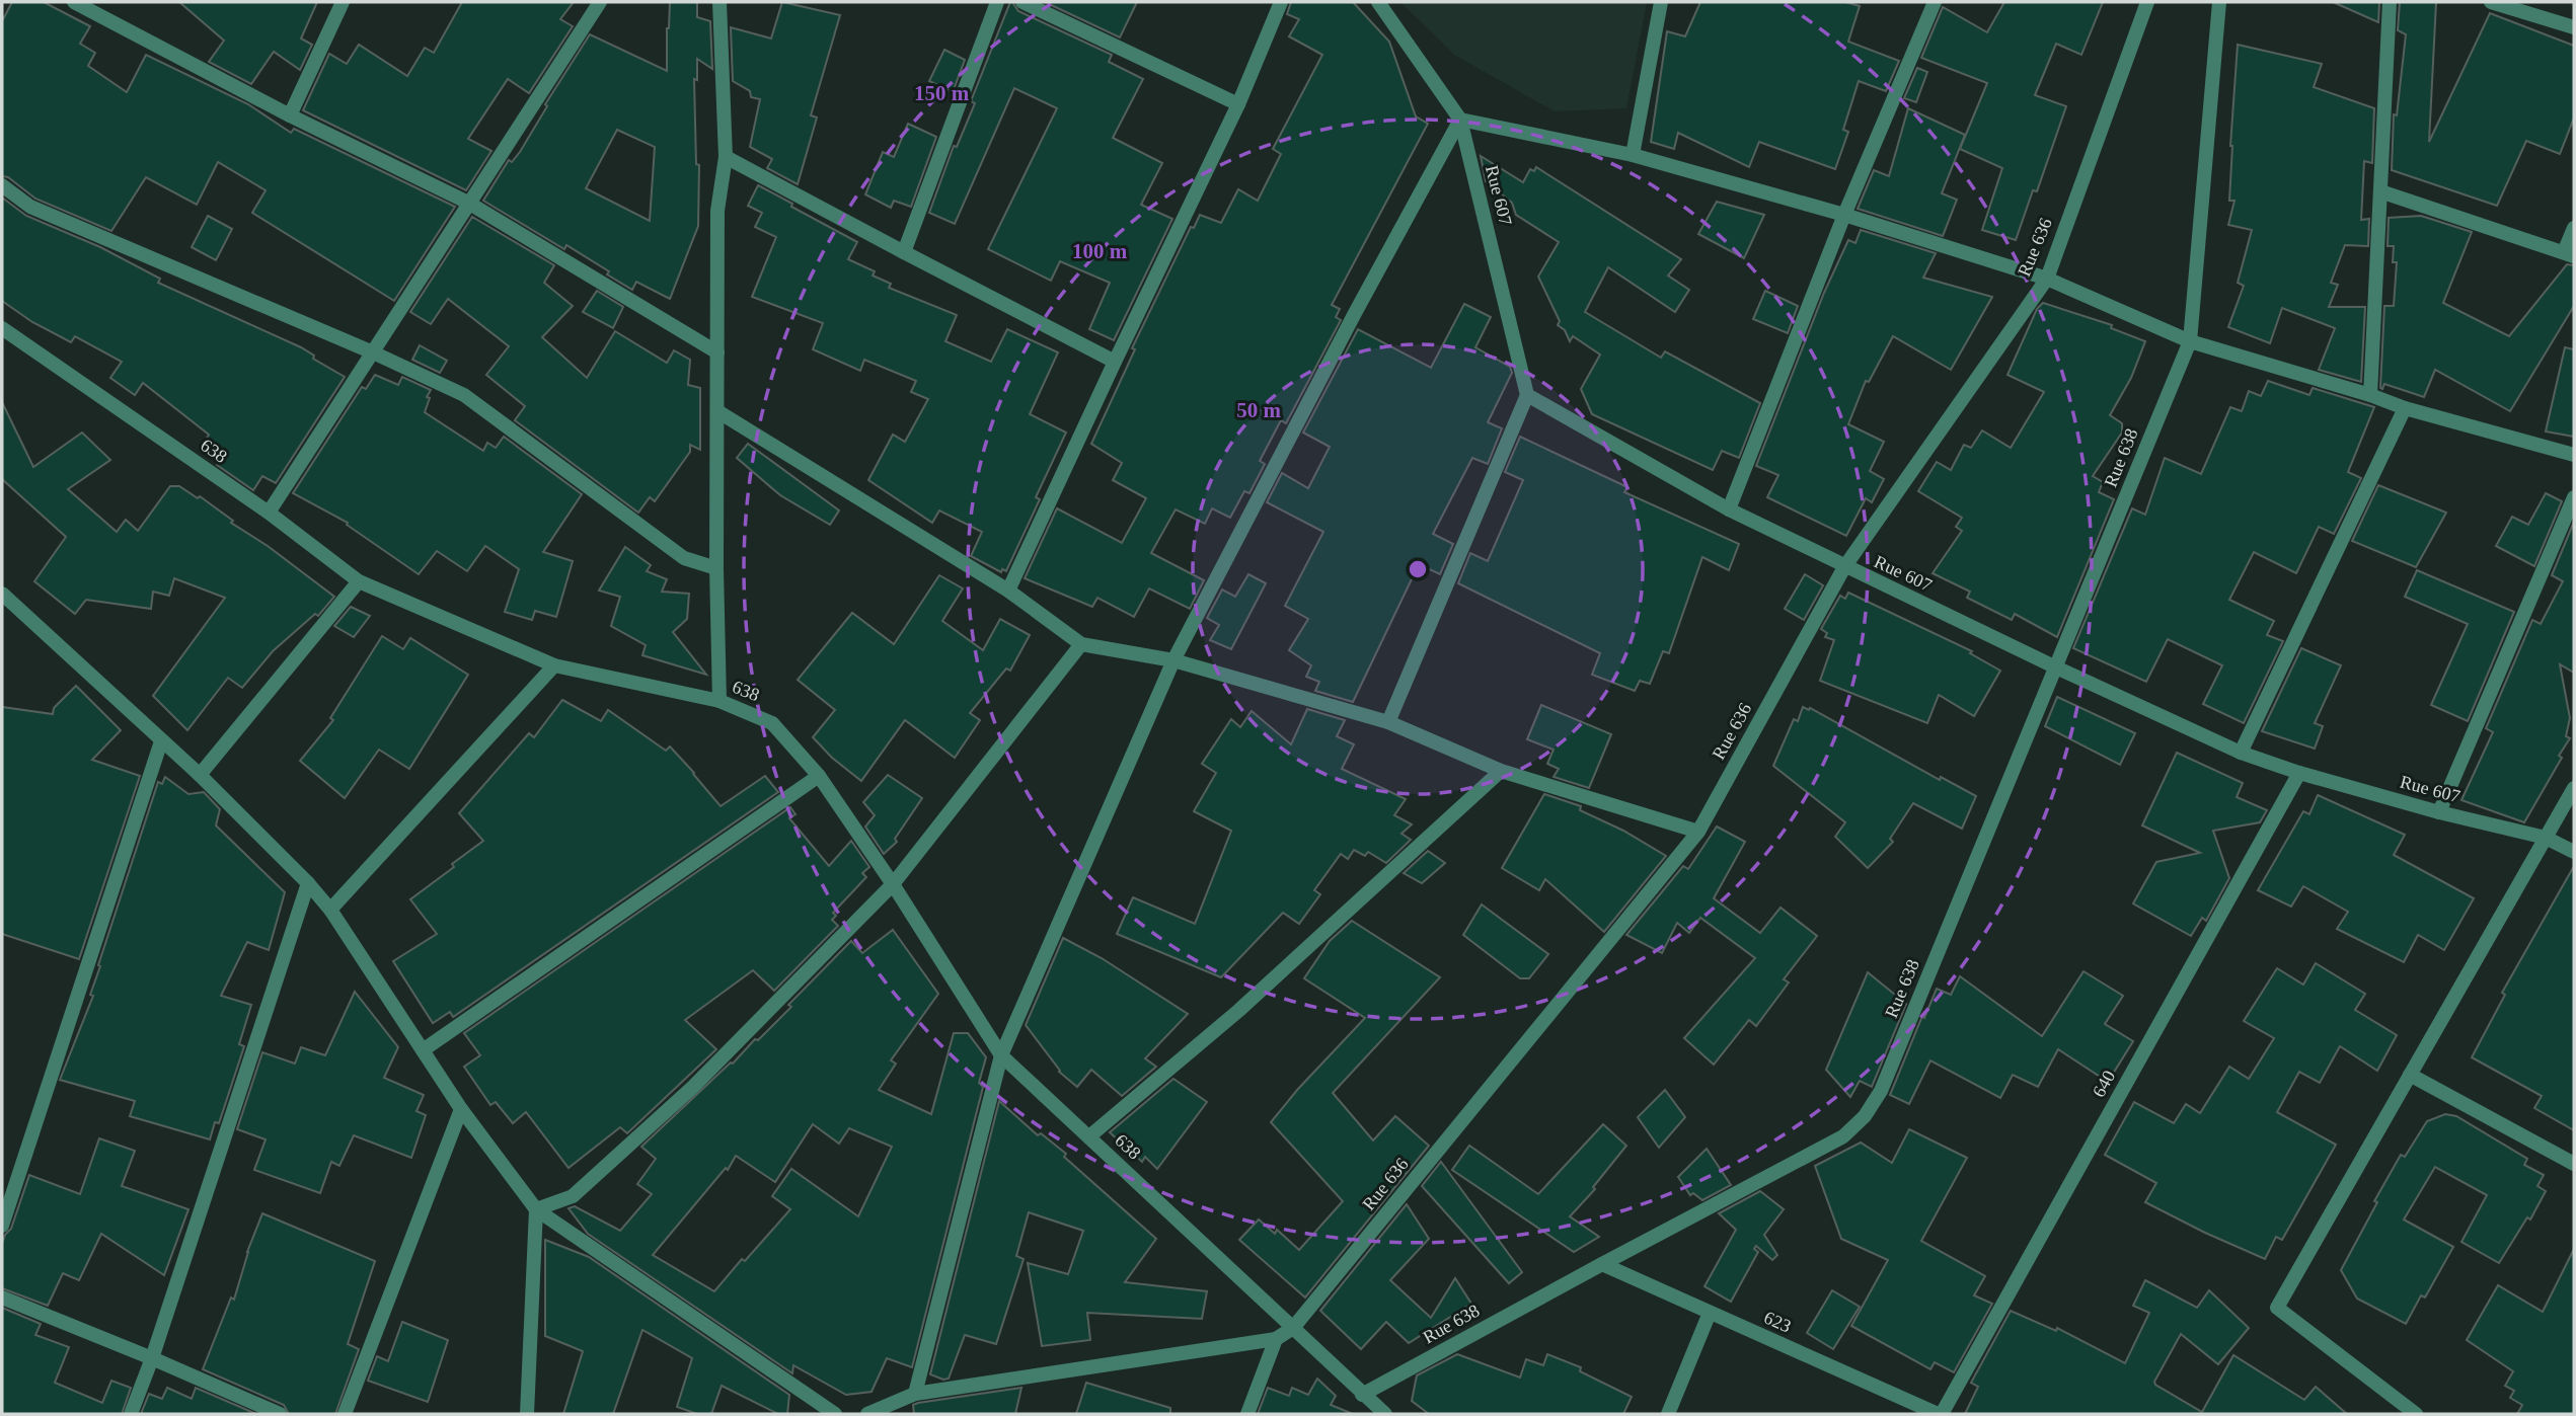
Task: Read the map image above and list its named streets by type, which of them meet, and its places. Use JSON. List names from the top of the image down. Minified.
{"streets":{"street":["Rue 607","Rue 636","638","Rue 638","640","623"]},"crossings":[["Rue 607","Rue 636"],["Rue 607","Rue 638"],["Rue 607","640"],["Rue 636","638"],["638","Rue 638"],["Rue 638","623"],["640","623"]],"rings":["150 m","100 m","50 m"]}
